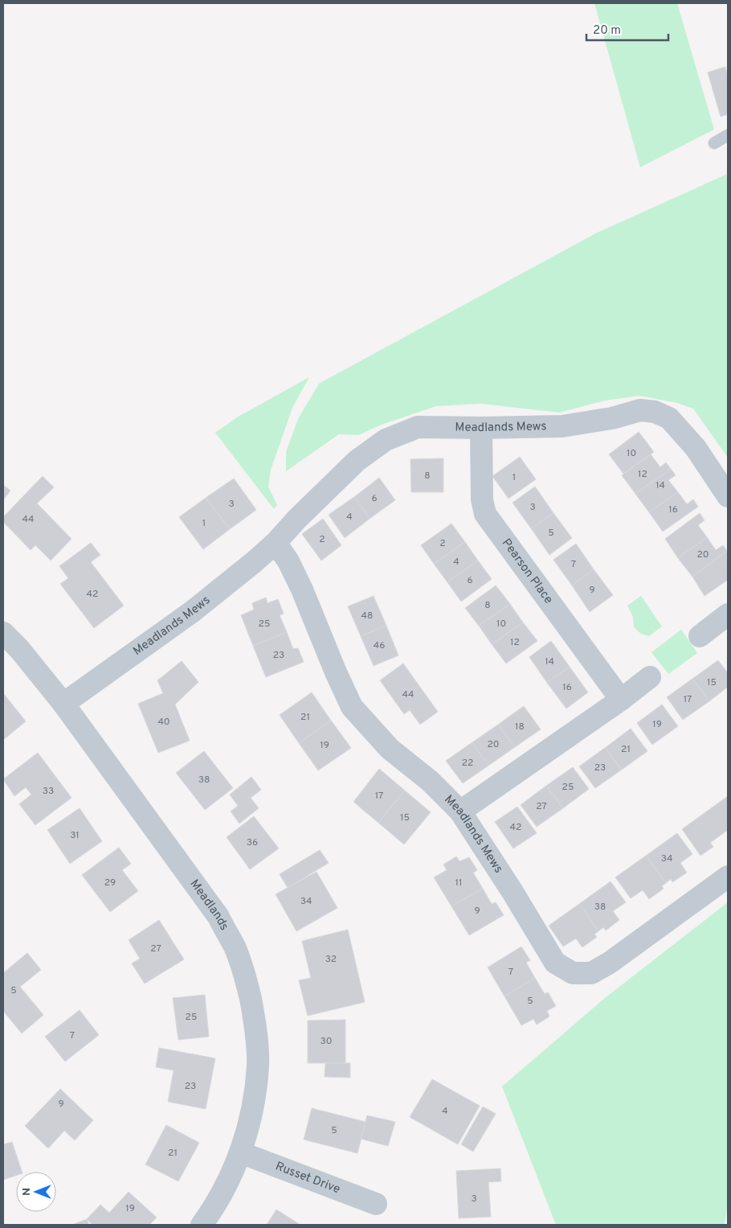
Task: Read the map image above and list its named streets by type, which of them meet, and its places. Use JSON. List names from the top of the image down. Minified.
{"streets":{"street":["Meadlands Mews","Pearson Place","Meadlands","Russet Drive"]},"crossings":[["Meadlands Mews","Pearson Place"],["Meadlands Mews","Meadlands"],["Meadlands","Russet Drive"]],"house_numbers":["10","12","8","1","14","6","3","3","16","4","44","1","5","2","2","20","4","7","6","9","42","8","48","25","10","12","46","23","14","15","16","44","17","21","40","19","18","20","19","21","22","23","38","25","33","17","27","15","42","31","36","34","29","11","34","38","9","27","32","7","5","5","25","7","30","23","9","4","5","21","3","19"],"scale_bar":"20 m","north":"left"}
